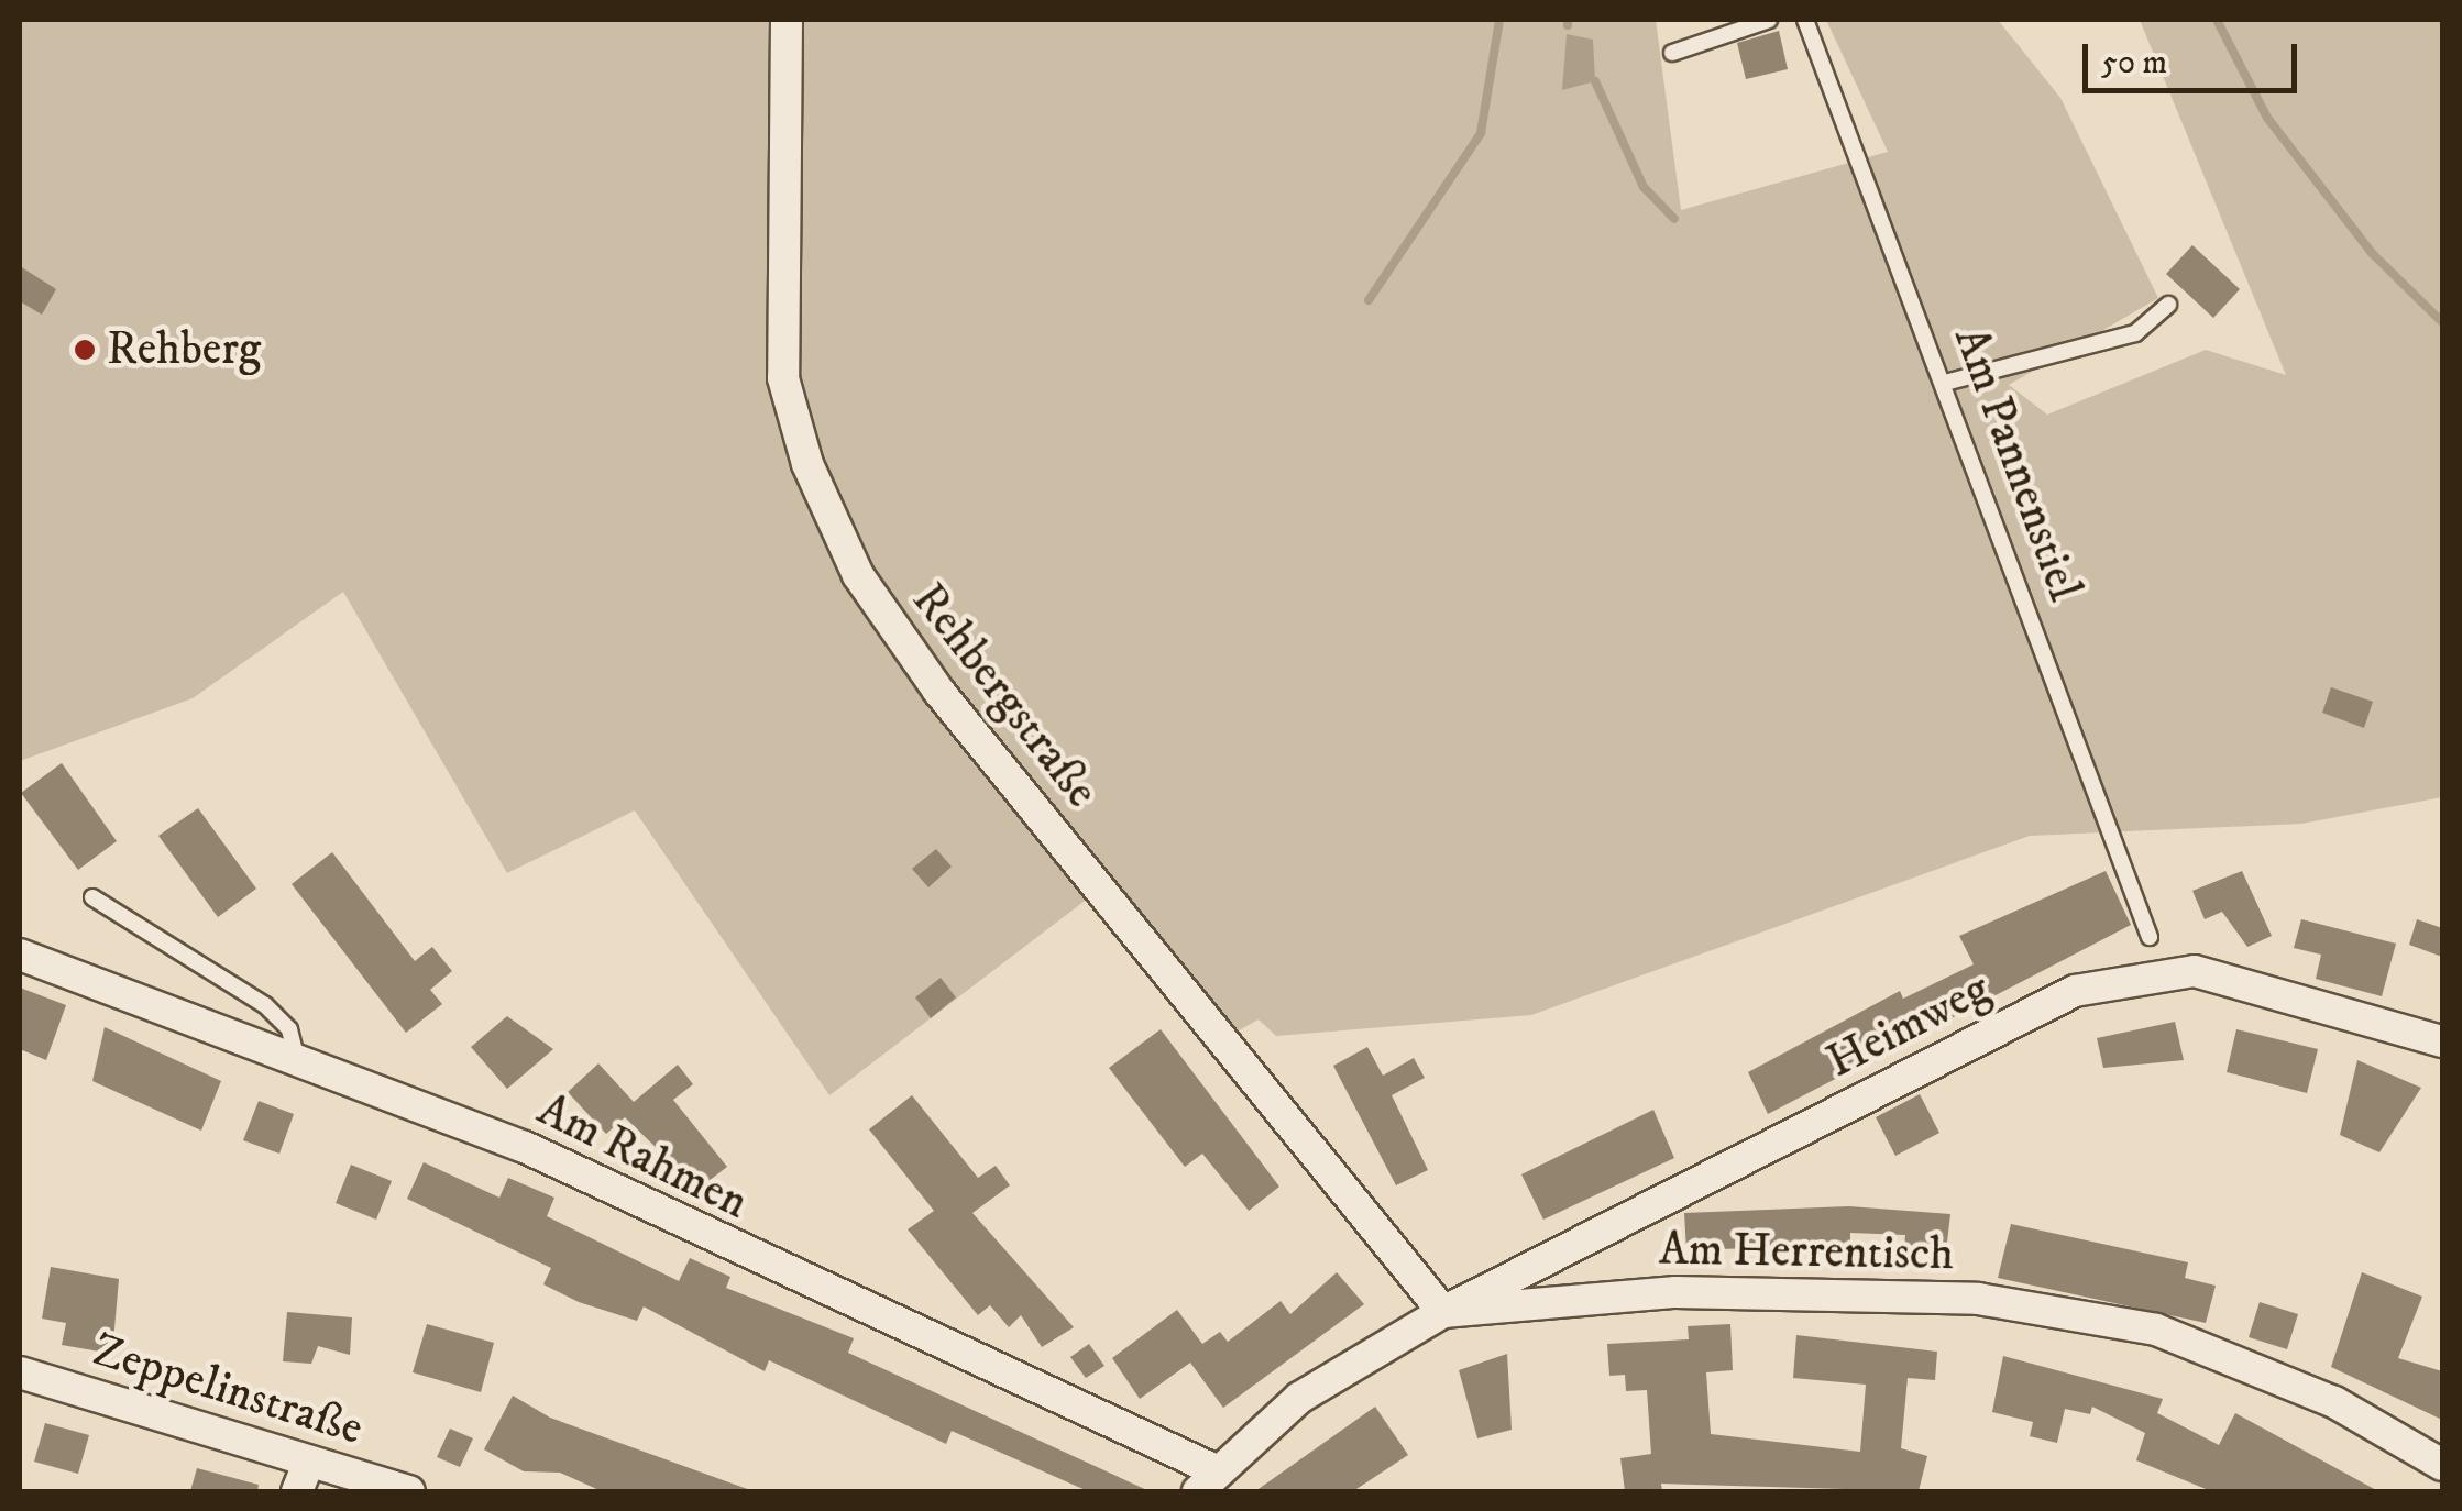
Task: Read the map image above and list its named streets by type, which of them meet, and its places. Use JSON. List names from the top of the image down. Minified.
{"streets":{"street":["Rehbergstraße","Heimweg","Am Rahmen","Am Herrentisch","Zeppelinstraße"],"lane":["Am Pannenstiel"]},"crossings":[["Rehbergstraße","Heimweg"],["Rehbergstraße","Am Herrentisch"],["Heimweg","Am Herrentisch"],["Am Rahmen","Am Herrentisch"]],"places":["Rehberg"],"scale_bar":"50 m"}
